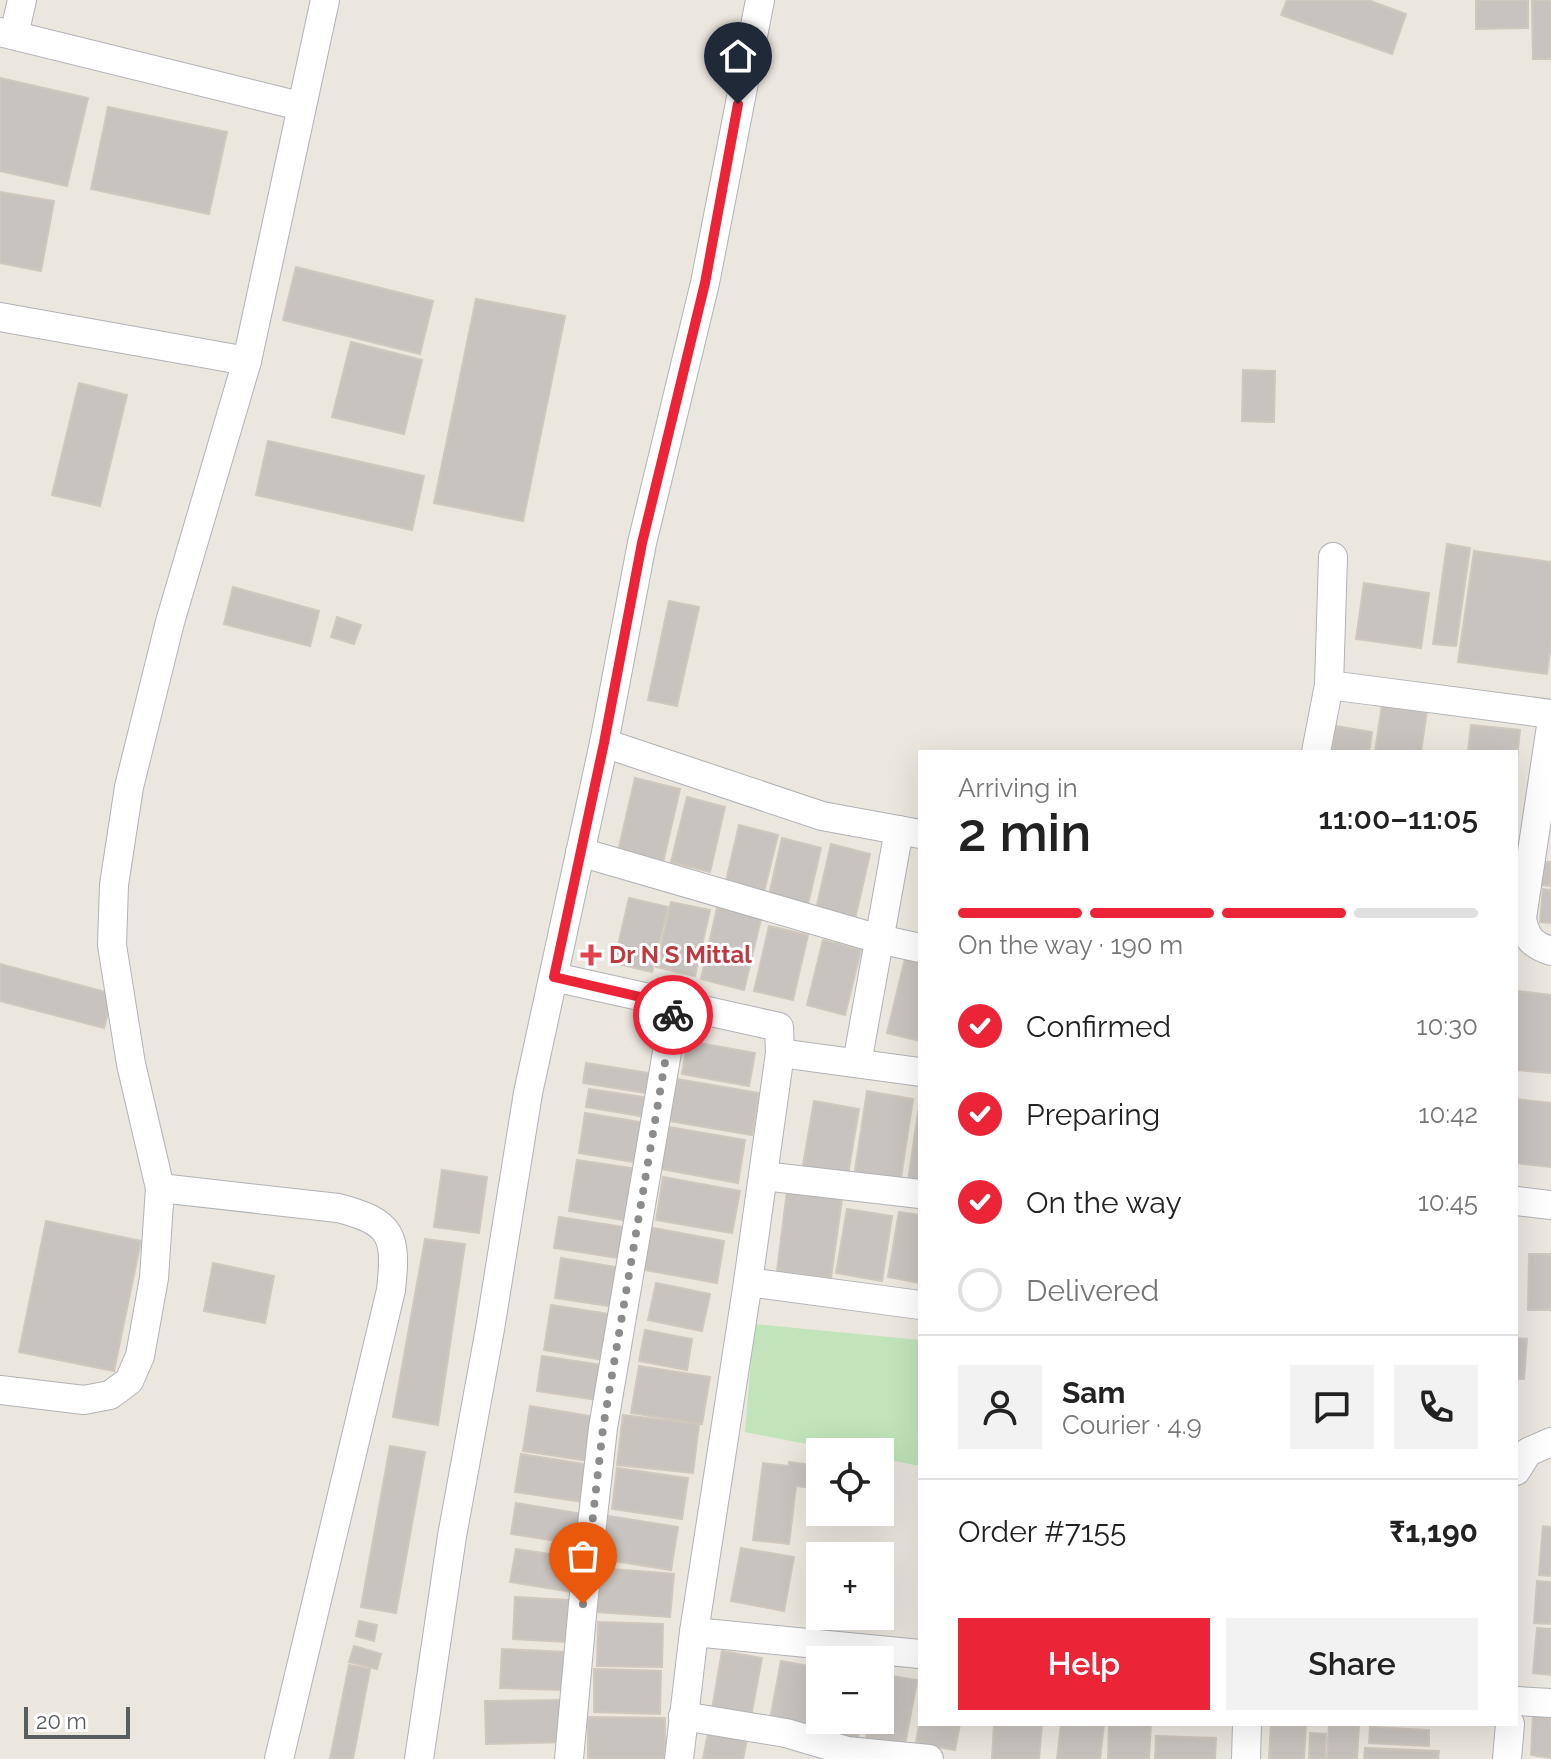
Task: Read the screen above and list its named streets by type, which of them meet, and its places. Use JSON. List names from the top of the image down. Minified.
{"places":{"health":["Dr N S Mittal"]},"scale_bar":"20 m","page":{"heading":["2 min","Arriving in","11:00–11:05"],"panel":["Sam","Courier · 4.9","Order #7155","₹1,190"],"bar":"On the way · 190 m","list":[["Confirmed","10:30"],["Preparing","10:42"],["On the way","10:45"],"Delivered"],"map_buttons":["+","−"],"buttons":["Help","Share"],"scale":"20 m"}}
